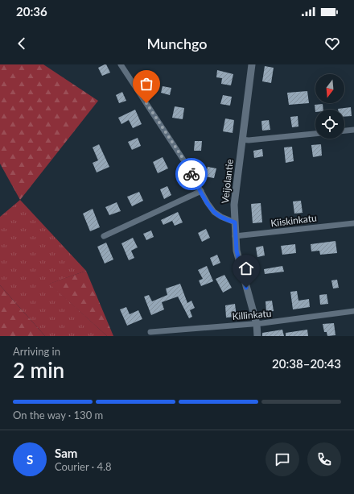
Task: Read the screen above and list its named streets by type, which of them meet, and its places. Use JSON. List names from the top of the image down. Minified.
{"streets":{"street":["Veijolantie","Kiiskinkatu","Killinkatu"]},"crossings":[["Veijolantie","Kiiskinkatu"],["Veijolantie","Killinkatu"]],"north":"bottom","page":{"status":"20:36","header":"Munchgo","heading":["2 min","Arriving in","20:38–20:43"],"panel":["Sam","Courier · 4.8"],"bar":"On the way · 130 m","round":"S"}}
